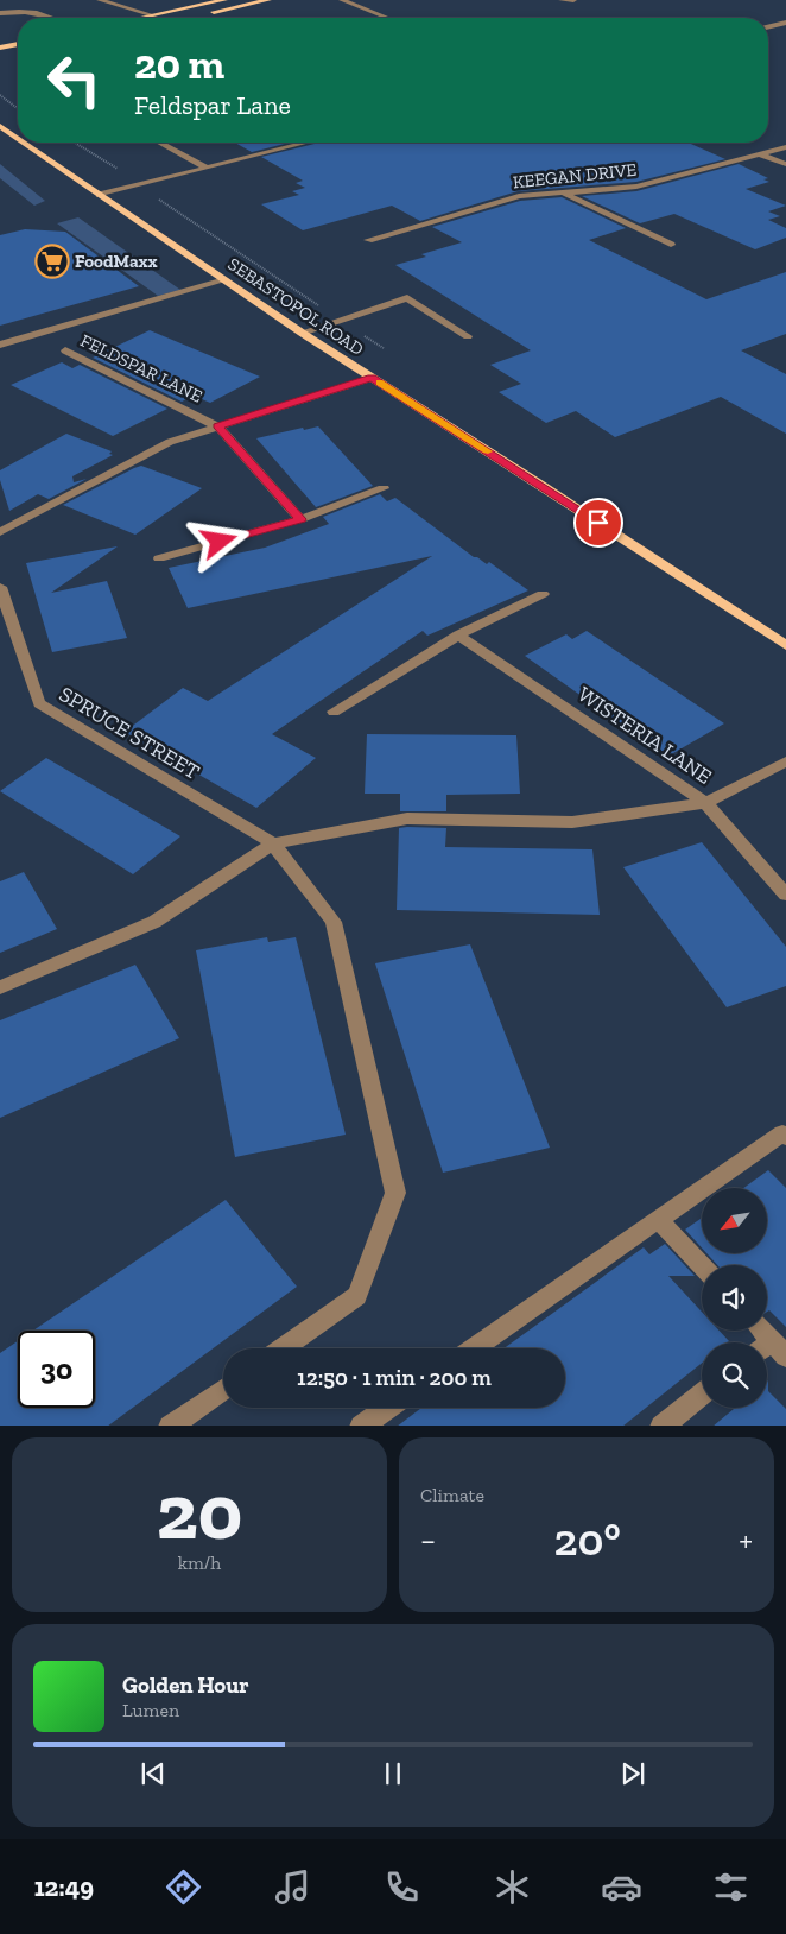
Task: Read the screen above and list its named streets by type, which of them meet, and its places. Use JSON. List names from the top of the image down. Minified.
{"streets":{"main road":["SEBASTOPOL ROAD"],"street":["KEEGAN DRIVE","FELDSPAR LANE","SPRUCE STREET","WISTERIA LANE"]},"places":{"supermarket":["FoodMaxx"]},"north":"bottom left","page":{"turn":["20 m","Feldspar Lane"],"limit":"30","trip":"12:50 · 1 min · 200 m","tile":[["20","km/h"],"Climate"],"heat":["−","20°","+"],"song":["Golden Hour","Lumen"],"tabs":"12:49"}}
